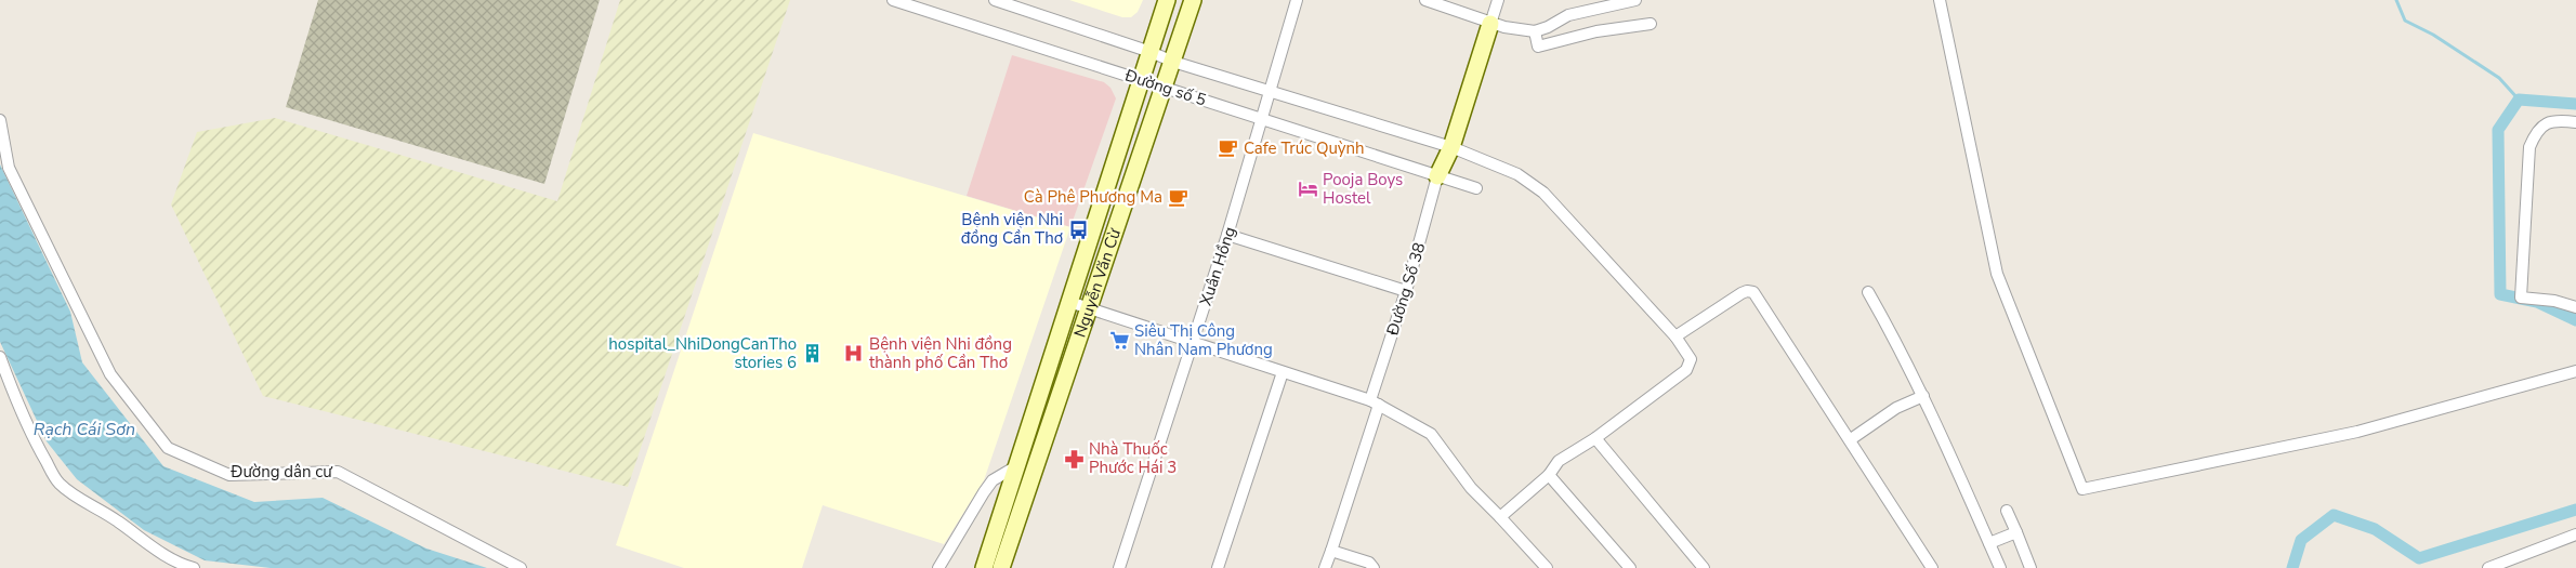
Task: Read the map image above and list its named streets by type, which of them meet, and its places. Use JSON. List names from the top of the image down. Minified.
{"streets":{"main road":["Nguyễn Văn Cừ"],"street":["Đường số 5","Xuân Hồng","Đường Số 38","Đường dân cư"]},"crossings":[["Đường số 5","Xuân Hồng"],["Đường số 5","Nguyễn Văn Cừ"],["Đường số 5","Đường Số 38"]],"water":["Rạch Cái Sơn"],"places":{"cafe":["Cafe Trúc Quỳnh","Cà Phê Phương Ma"],"hotel":["Pooja Boys Hostel"],"bus stop":["Bệnh viện Nhi đồng Cần Thơ"],"supermarket":["Siêu Thị Công Nhân Nam Phương"],"building":["hospital_NhiDongCanTho stories 6"],"hospital":["Bệnh viện Nhi đồng thành phố Cần Thơ"],"pharmacy":["Nhà Thuốc Phước Hái 3"]}}
